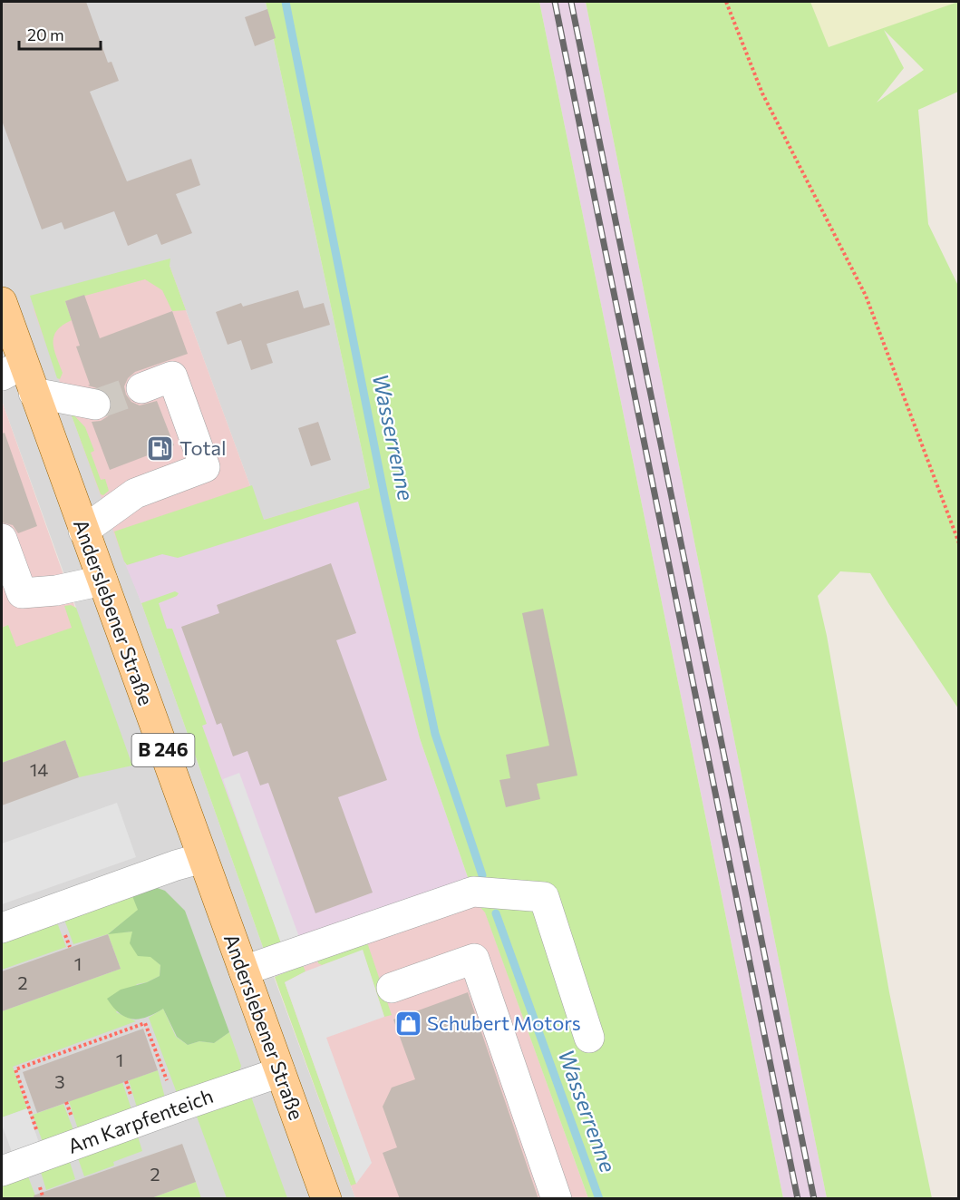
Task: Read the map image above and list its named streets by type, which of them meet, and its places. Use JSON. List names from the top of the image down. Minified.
{"streets":{"main road":["Anderslebener Straße","B 246"],"street":["Am Karpfenteich"]},"crossings":[["Anderslebener Straße","Am Karpfenteich"]],"water":["Wasserrenne"],"places":{"fuel station":["Total"],"shop":["Schubert Motors"]},"house_numbers":["14","1","2","1","3","2"],"scale_bar":"20 m"}
